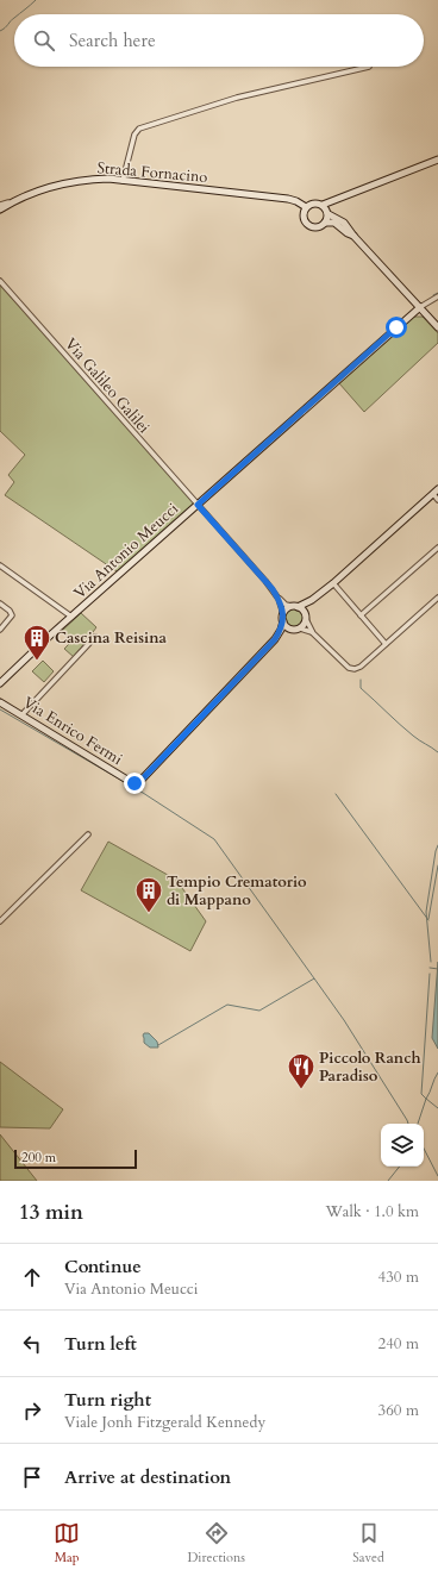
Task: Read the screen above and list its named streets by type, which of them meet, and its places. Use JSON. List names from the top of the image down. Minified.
{"streets":{"street":["Strada Fornacino","Via Galileo Galilei","Via Antonio Meucci","Via Enrico Fermi"]},"crossings":[["Via Galileo Galilei","Via Antonio Meucci"]],"places":{"building":["Cascina Reisina","Tempio Crematorio di Mappano"],"restaurant":["Piccolo Ranch Paradiso"]},"scale_bar":"200 m","page":{"search":"Search here","scale":"200 m","heading":["13 min","Walk · 1.0 km"],"list":[["Continue","Via Antonio Meucci","430 m"],["Turn left","240 m"],["Turn right","Viale Jonh Fitzgerald Kennedy","360 m"],"Arrive at destination"],"nav":["Map","Directions","Saved"]}}
